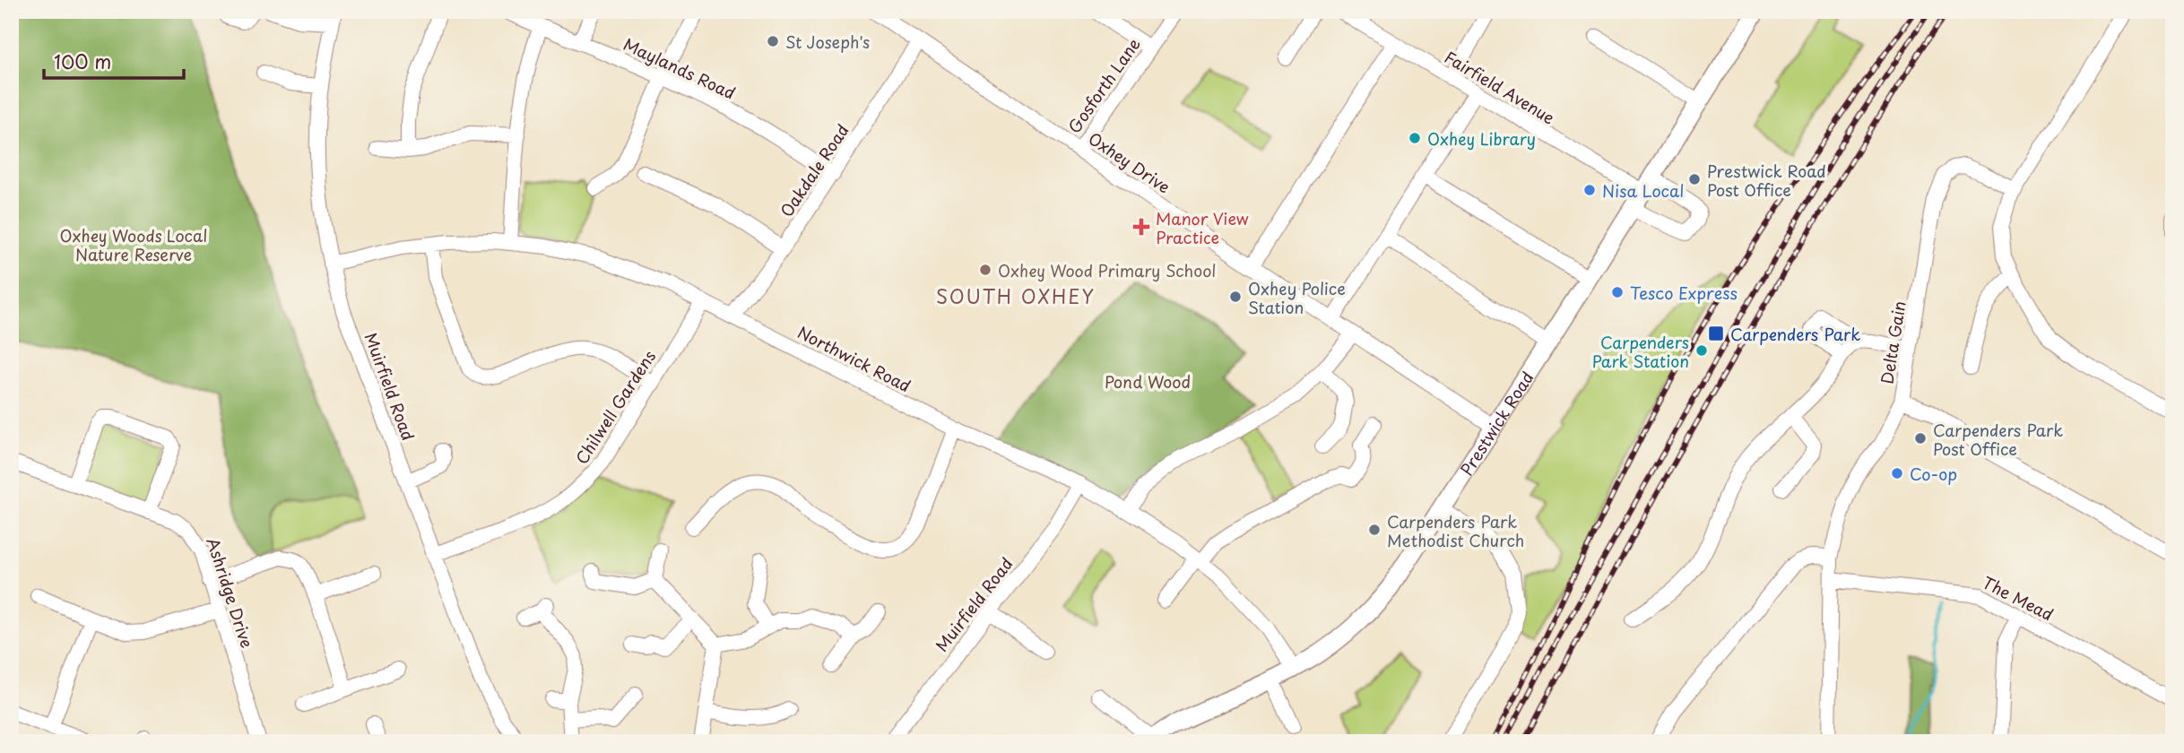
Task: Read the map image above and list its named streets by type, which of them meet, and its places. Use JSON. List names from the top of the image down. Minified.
{"streets":{"main road":["Prestwick Road"],"street":["Maylands Road","Gosforth Lane","Fairfield Avenue","Oxhey Drive","Oakdale Road","Delta Gain","Northwick Road","Muirfield Road","Chilwell Gardens","Ashridge Drive","The Mead"]},"crossings":[["Maylands Road","Oakdale Road"],["Gosforth Lane","Oxhey Drive"],["Fairfield Avenue","Prestwick Road"],["Oxhey Drive","Oakdale Road"],["Oxhey Drive","Prestwick Road"],["Oakdale Road","Northwick Road"],["Delta Gain","The Mead"],["Northwick Road","Muirfield Road"],["Northwick Road","Chilwell Gardens"],["Northwick Road","Prestwick Road"],["Muirfield Road","Chilwell Gardens"]],"districts":["SOUTH OXHEY"],"parks":["Oxhey Woods Local Nature Reserve","Pond Wood"],"places":{"other":["St Joseph's","Oxhey Library","Prestwick Road Post Office","Nisa Local","Oxhey Wood Primary School","Tesco Express","Oxhey Police Station","Carpenders Park Station","Carpenders Park Post Office","Co-op","Carpenders Park Methodist Church"],"health":["Manor View Practice"],"transit":["Carpenders Park"]},"scale_bar":"100 m"}
